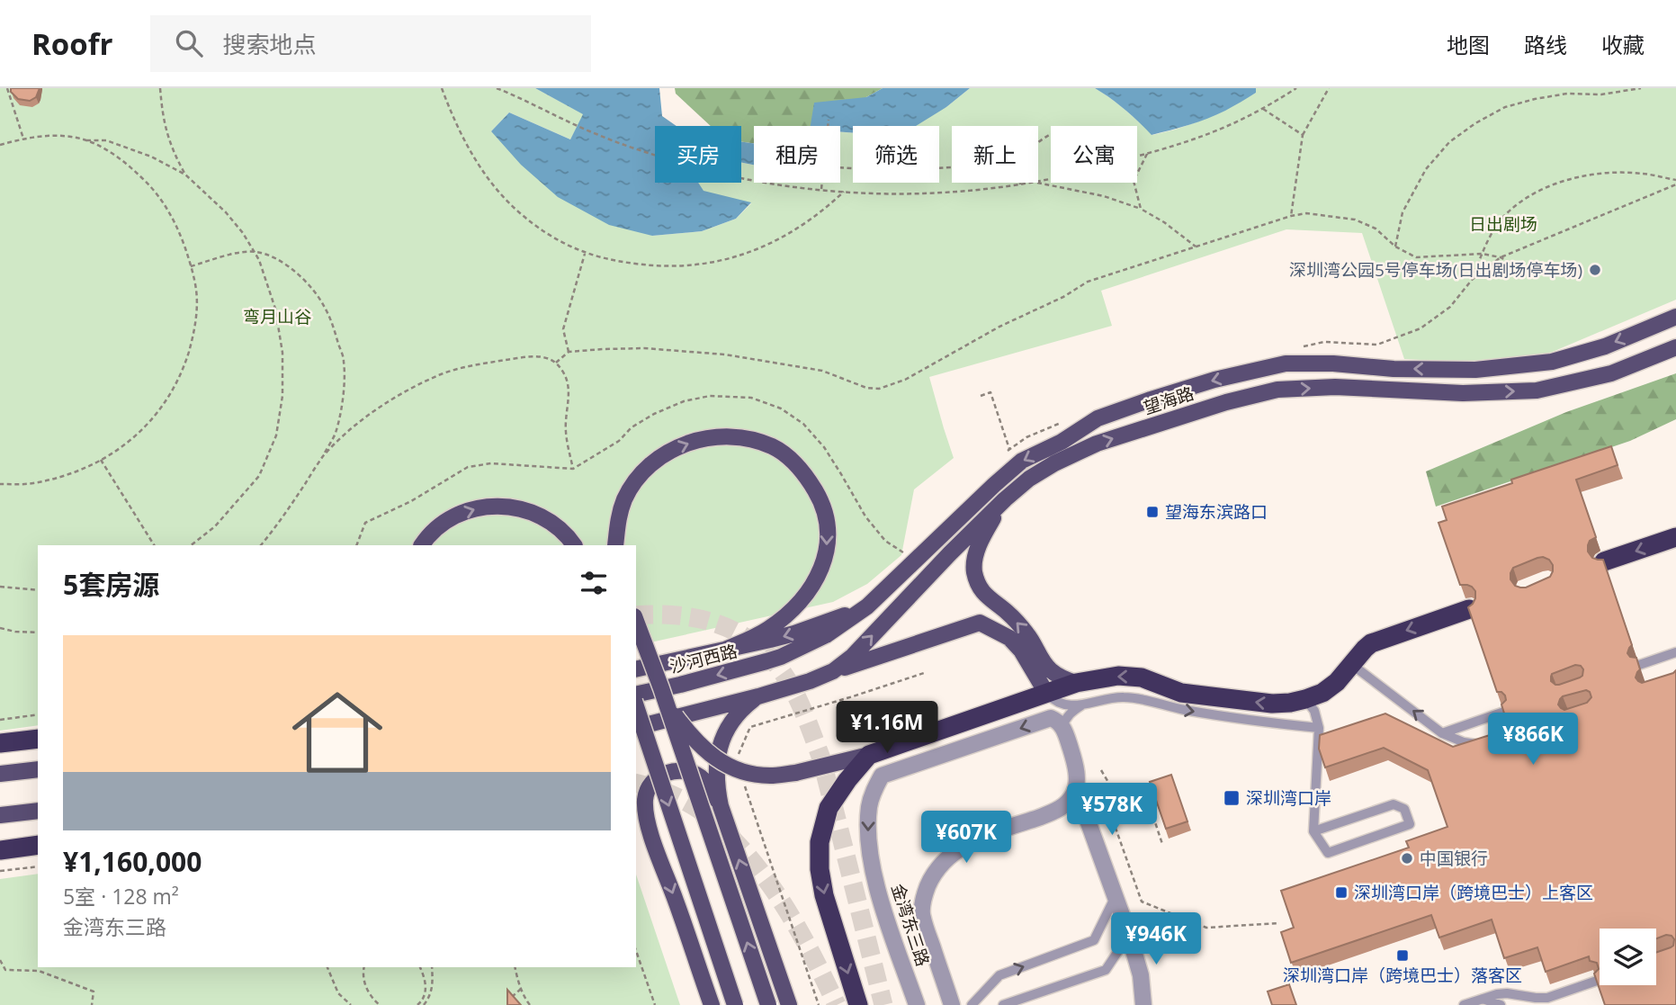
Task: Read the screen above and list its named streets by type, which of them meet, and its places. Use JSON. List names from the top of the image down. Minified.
{"streets":{"main road":["望海路","沙河西路"],"street":["金湾东三路"]},"crossings":[["望海路","沙河西路"]],"parks":["日出剧场","弯月山谷"],"places":{"other":["深圳湾公园5号停车场(日出剧场停车场)","中国银行"],"transit":["望海东滨路口","深圳湾口岸","深圳湾口岸（跨境巴士）上客区","深圳湾口岸（跨境巴士）落客区"]},"page":{"header":"Roofr","search":"搜索地点","nav":["地图","路线","收藏"],"chip":["买房","租房","筛选","新上","公寓"],"heading":"5套房源","list":[{"name":"¥1,160,000","note":"5室 · 128 m² · 金湾东三路"}],"price":["¥1.16M","¥866K","¥578K","¥607K","¥946K"]}}
